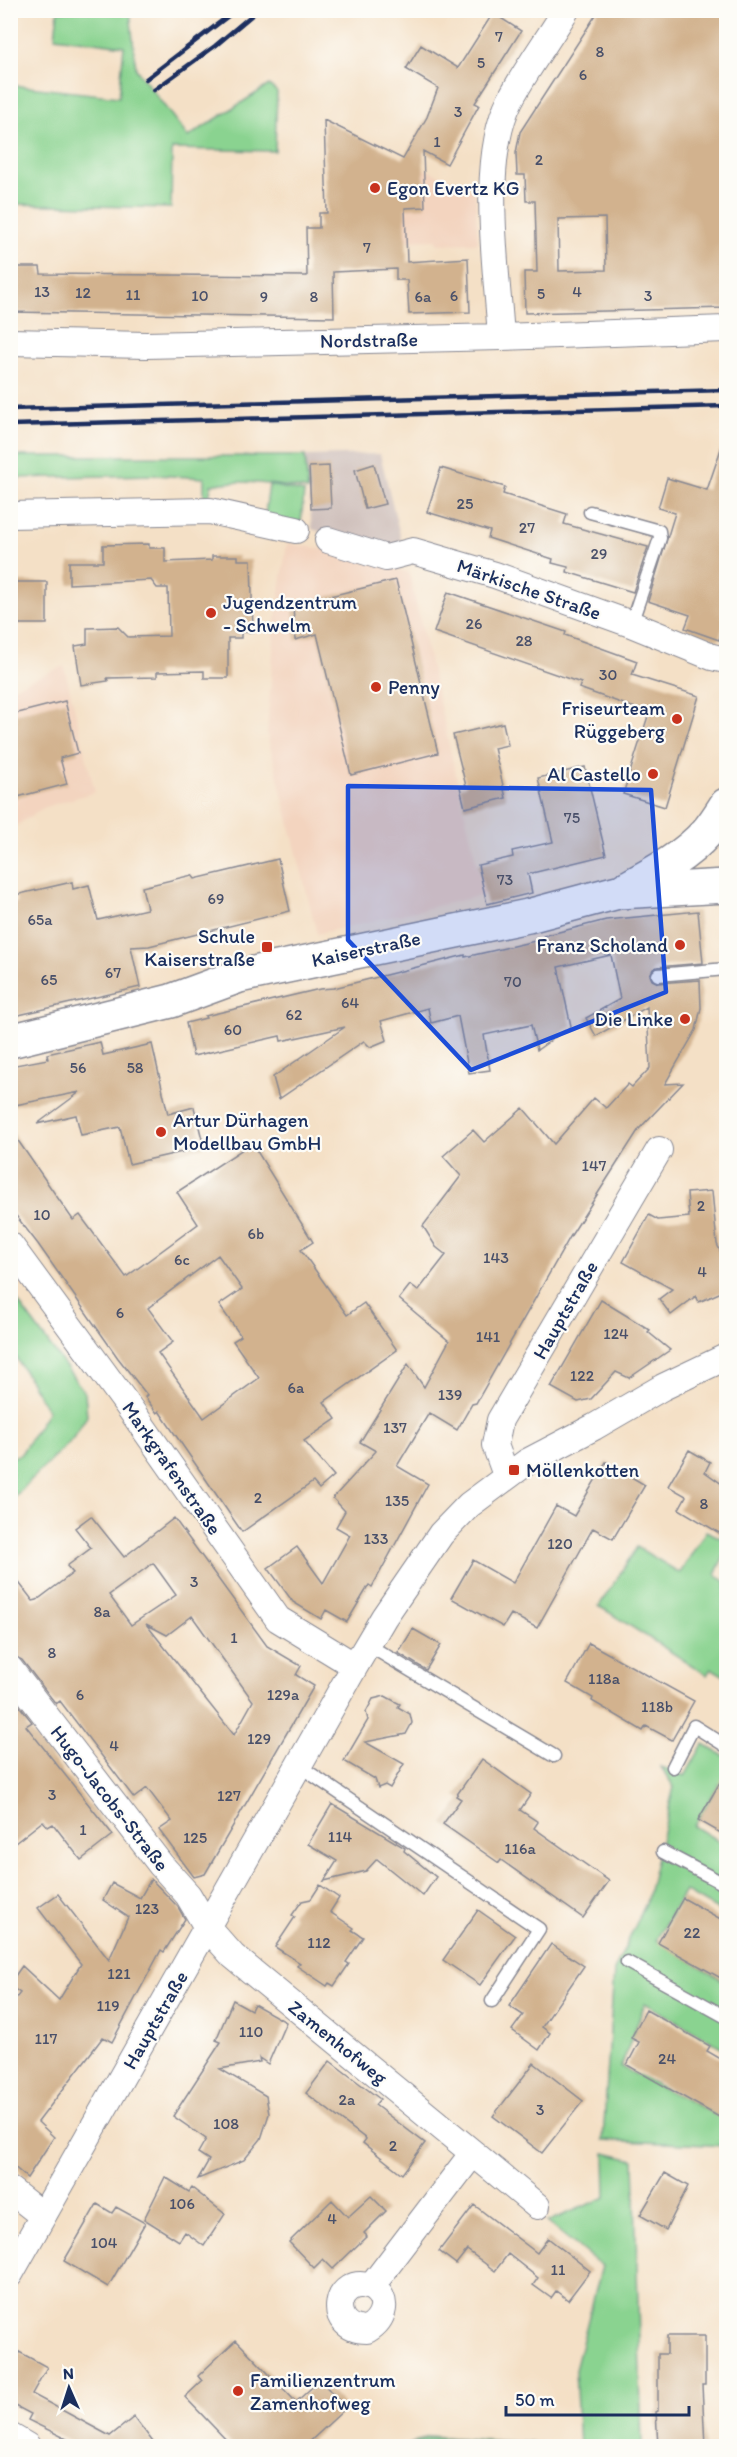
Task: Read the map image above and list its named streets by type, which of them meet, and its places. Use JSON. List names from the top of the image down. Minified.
{"streets":{"main road":["Kaiserstraße"],"street":["Nordstraße","Märkische Straße","Hauptstraße","Markgrafenstraße","Hugo-Jacobs-Straße","Zamenhofweg"]},"crossings":[["Hauptstraße","Markgrafenstraße"],["Hauptstraße","Hugo-Jacobs-Straße"],["Hauptstraße","Zamenhofweg"],["Hugo-Jacobs-Straße","Zamenhofweg"]],"places":{"other":["Egon Evertz KG","Jugendzentrum - Schwelm","Penny","Friseurteam Rüggeberg","Al Castello","Franz Scholand","Die Linke","Artur Dürhagen Modellbau GmbH","Familienzentrum Zamenhofweg"],"transit":["Schule Kaiserstraße","Möllenkotten"]},"house_numbers":["7","8","5","6","3","1","2","7","13","4","12","5","11","10","6","3","9","8","6a","25","27","29","26","28","30","75","73","69","65a","67","65","70","64","62","60","56","58","147","2","10","6b","143","6c","4","6","124","141","122","6a","139","137","2","135","8","133","120","3","8a","1","8","118a","6","129a","118b","129","4","3","127","1","114","125","116a","123","22","112","121","119","110","117","24","2a","3","108","2","106","4","104","11"],"scale_bar":"50 m","north":"top"}
